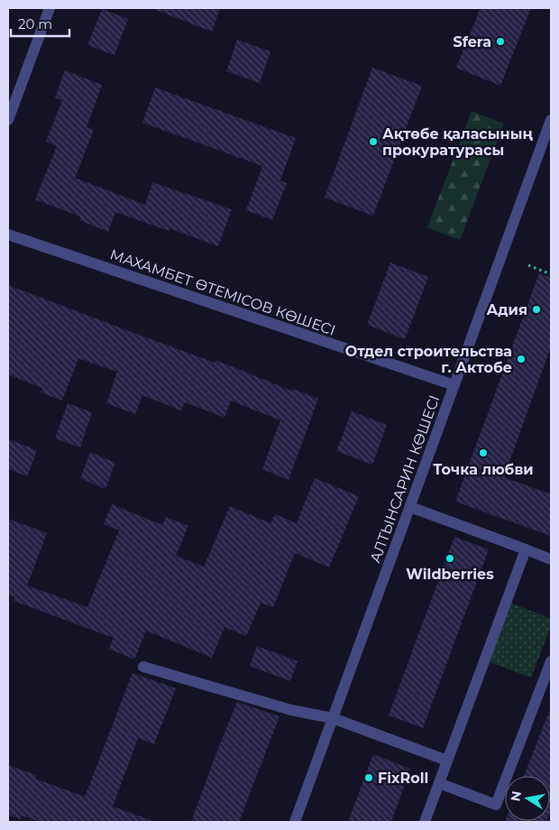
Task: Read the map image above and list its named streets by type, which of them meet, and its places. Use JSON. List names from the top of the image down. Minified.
{"streets":{"street":["МАХАМБЕТ ӨТЕМІСОВ КӨШЕСІ","АЛТЫНСАРИН КӨШЕСІ"]},"crossings":[["МАХАМБЕТ ӨТЕМІСОВ КӨШЕСІ","АЛТЫНСАРИН КӨШЕСІ"]],"places":["Sfera","Ақтөбе қаласының прокуратурасы","Адия","Отдел строительства г. Актобе","Точка любви","Wildberries","FixRoll"],"scale_bar":"20 m","north":"left"}
